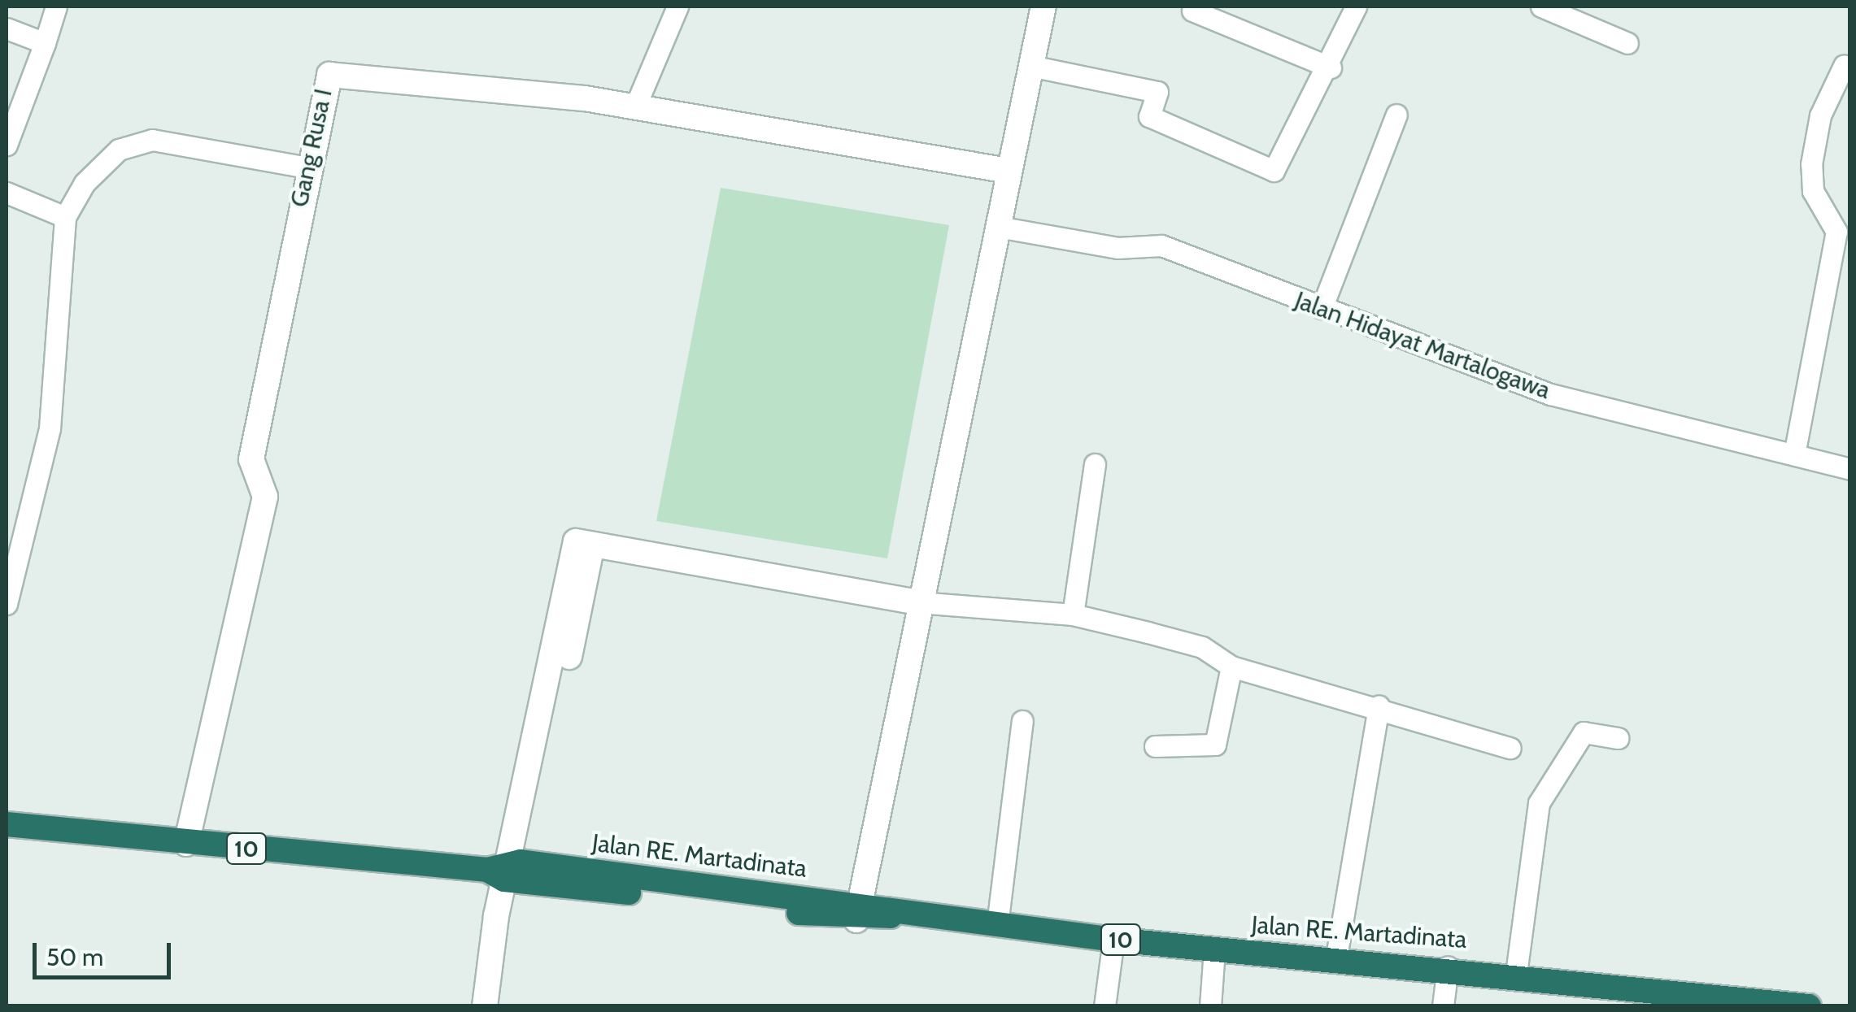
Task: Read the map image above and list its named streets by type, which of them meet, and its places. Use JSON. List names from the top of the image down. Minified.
{"streets":{"highway":["10","Jalan RE. Martadinata"],"street":["Gang Rusa I","Jalan Hidayat Martalogawa"]},"crossings":[["Gang Rusa I","Jalan RE. Martadinata"]],"scale_bar":"50 m"}
